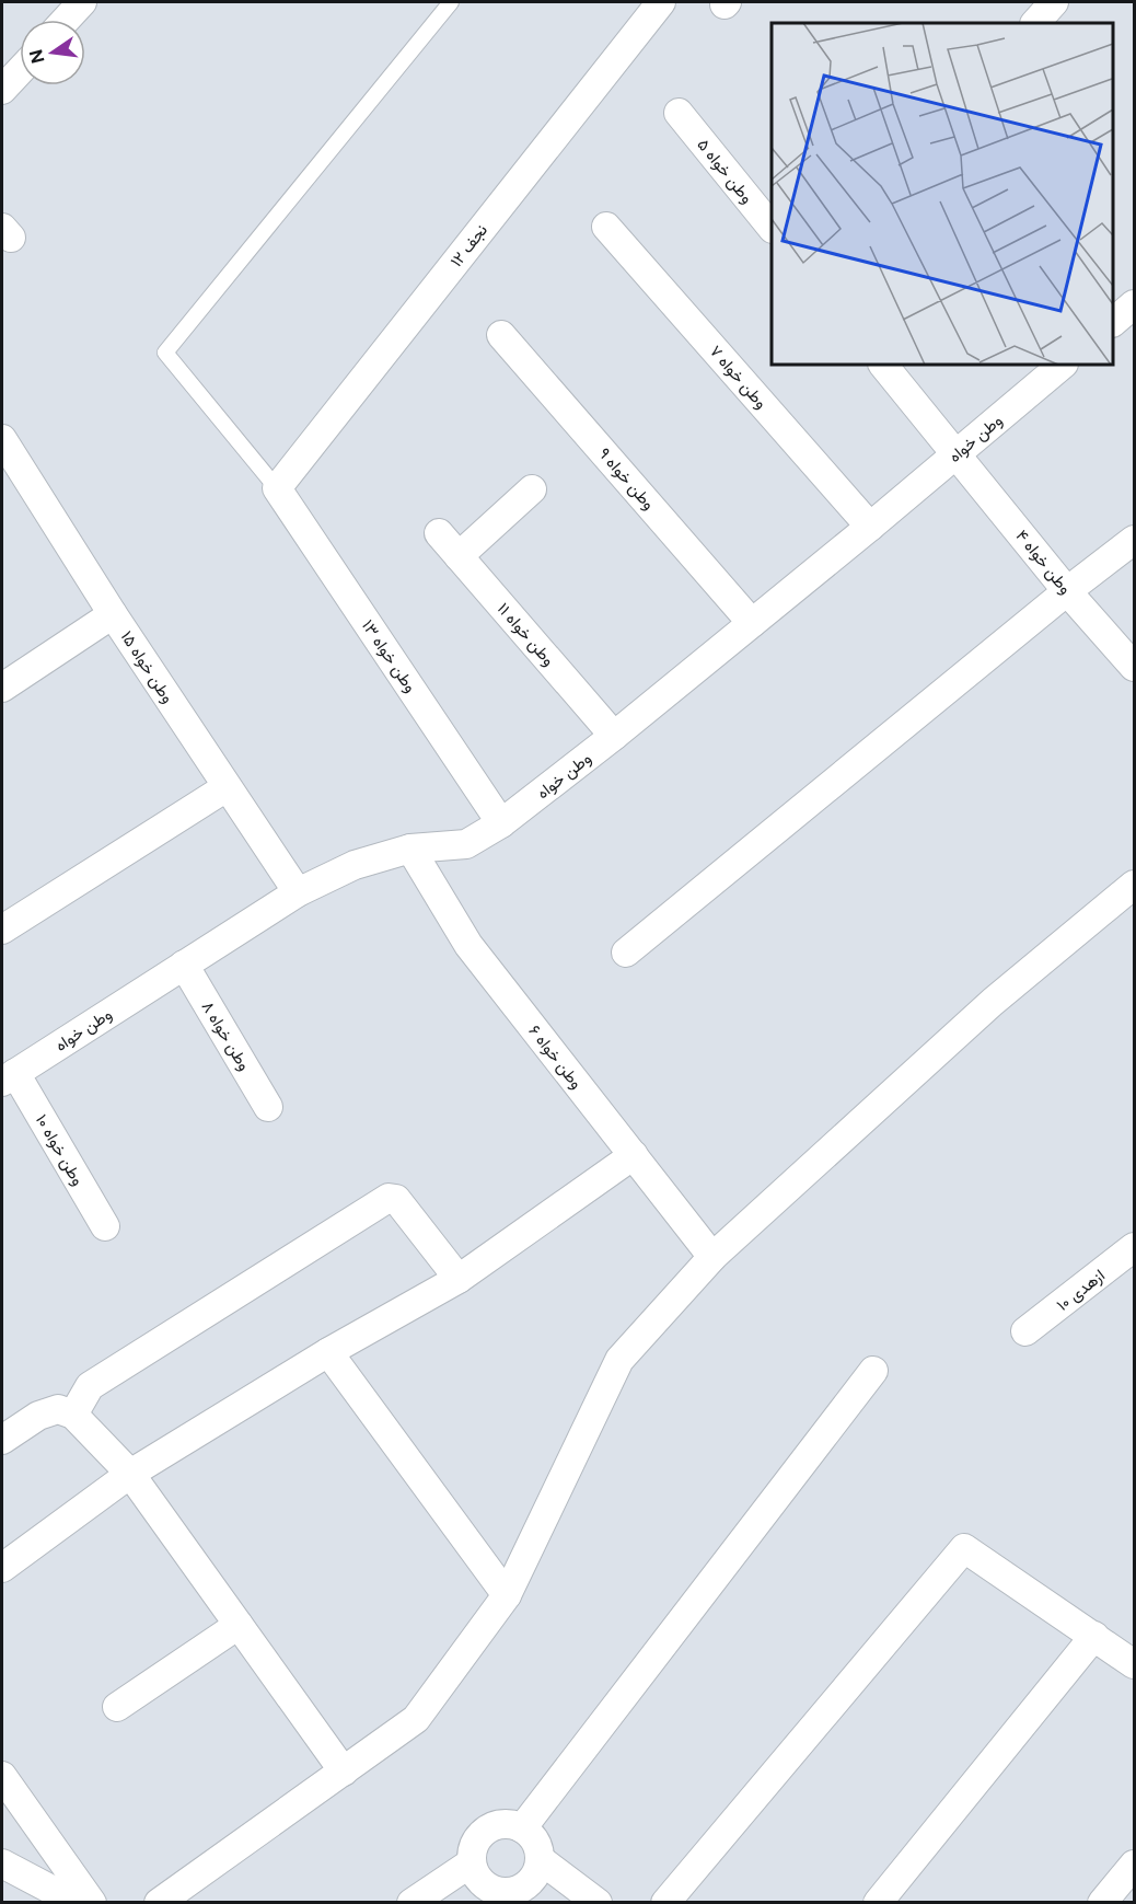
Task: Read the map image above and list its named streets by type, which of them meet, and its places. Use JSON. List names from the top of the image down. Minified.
{"streets":{"street":["وطن خواه ۵","نجف ۱۲","وطن خواه ۷","وطن خواه","وطن خواه ۹","وطن خواه ۴","وطن خواه ۱۱","وطن خواه ۱۳","وطن خواه ۱۵","وطن خواه ۸","وطن خواه ۶","وطن خواه ۱۰","ازهدی ۱۰"]},"crossings":[["نجف ۱۲","وطن خواه ۱۳"],["وطن خواه ۷","وطن خواه"],["وطن خواه","وطن خواه ۹"],["وطن خواه","وطن خواه ۴"],["وطن خواه","وطن خواه ۱۱"],["وطن خواه","وطن خواه ۱۳"],["وطن خواه","وطن خواه ۱۵"],["وطن خواه","وطن خواه ۸"],["وطن خواه","وطن خواه ۶"],["وطن خواه","وطن خواه ۱۰"]],"north":"left"}
